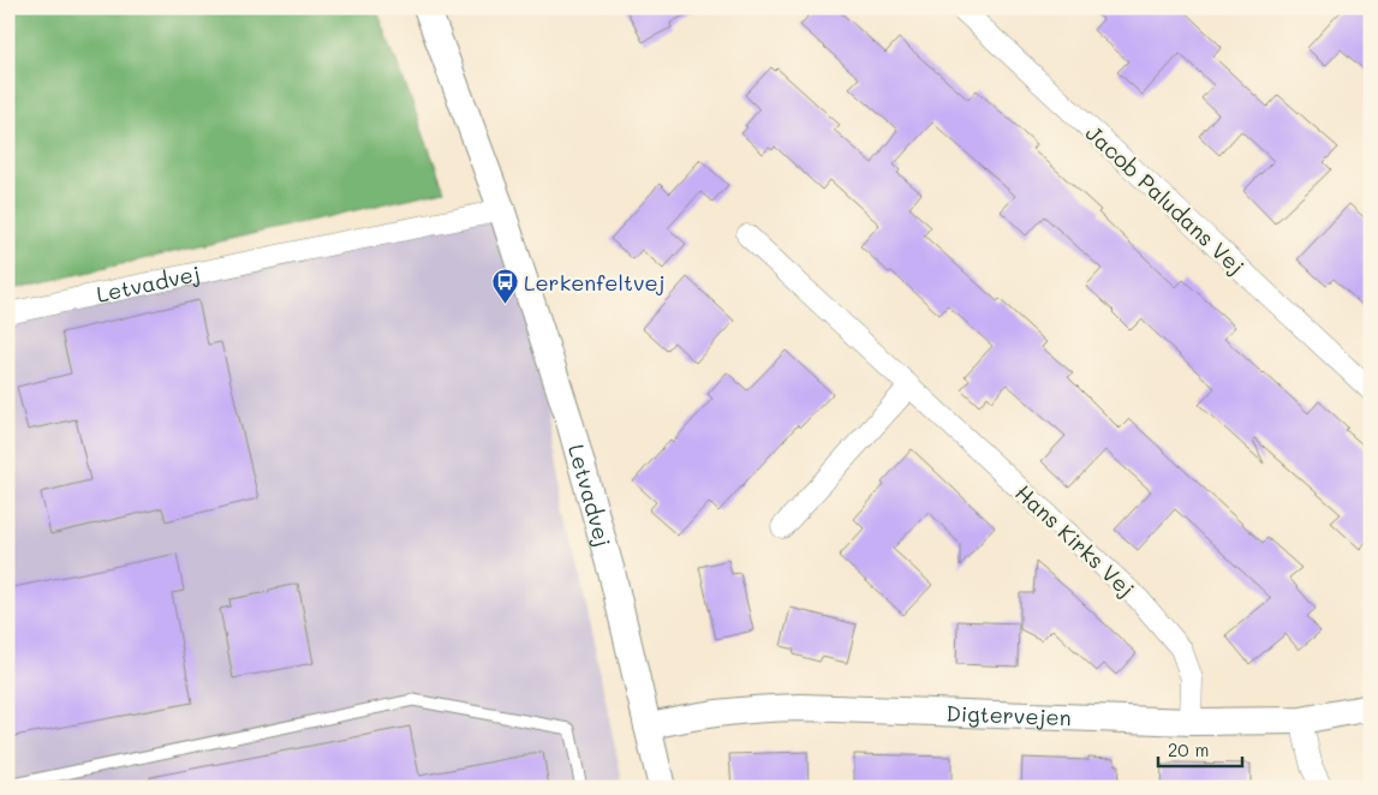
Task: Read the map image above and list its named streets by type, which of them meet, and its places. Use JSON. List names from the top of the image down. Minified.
{"streets":{"street":["Jacob Paludans Vej","Letvadvej","Hans Kirks Vej","Digtervejen"]},"crossings":[["Letvadvej","Digtervejen"],["Hans Kirks Vej","Digtervejen"]],"places":{"bus stop":["Lerkenfeltvej"]},"scale_bar":"20 m"}
